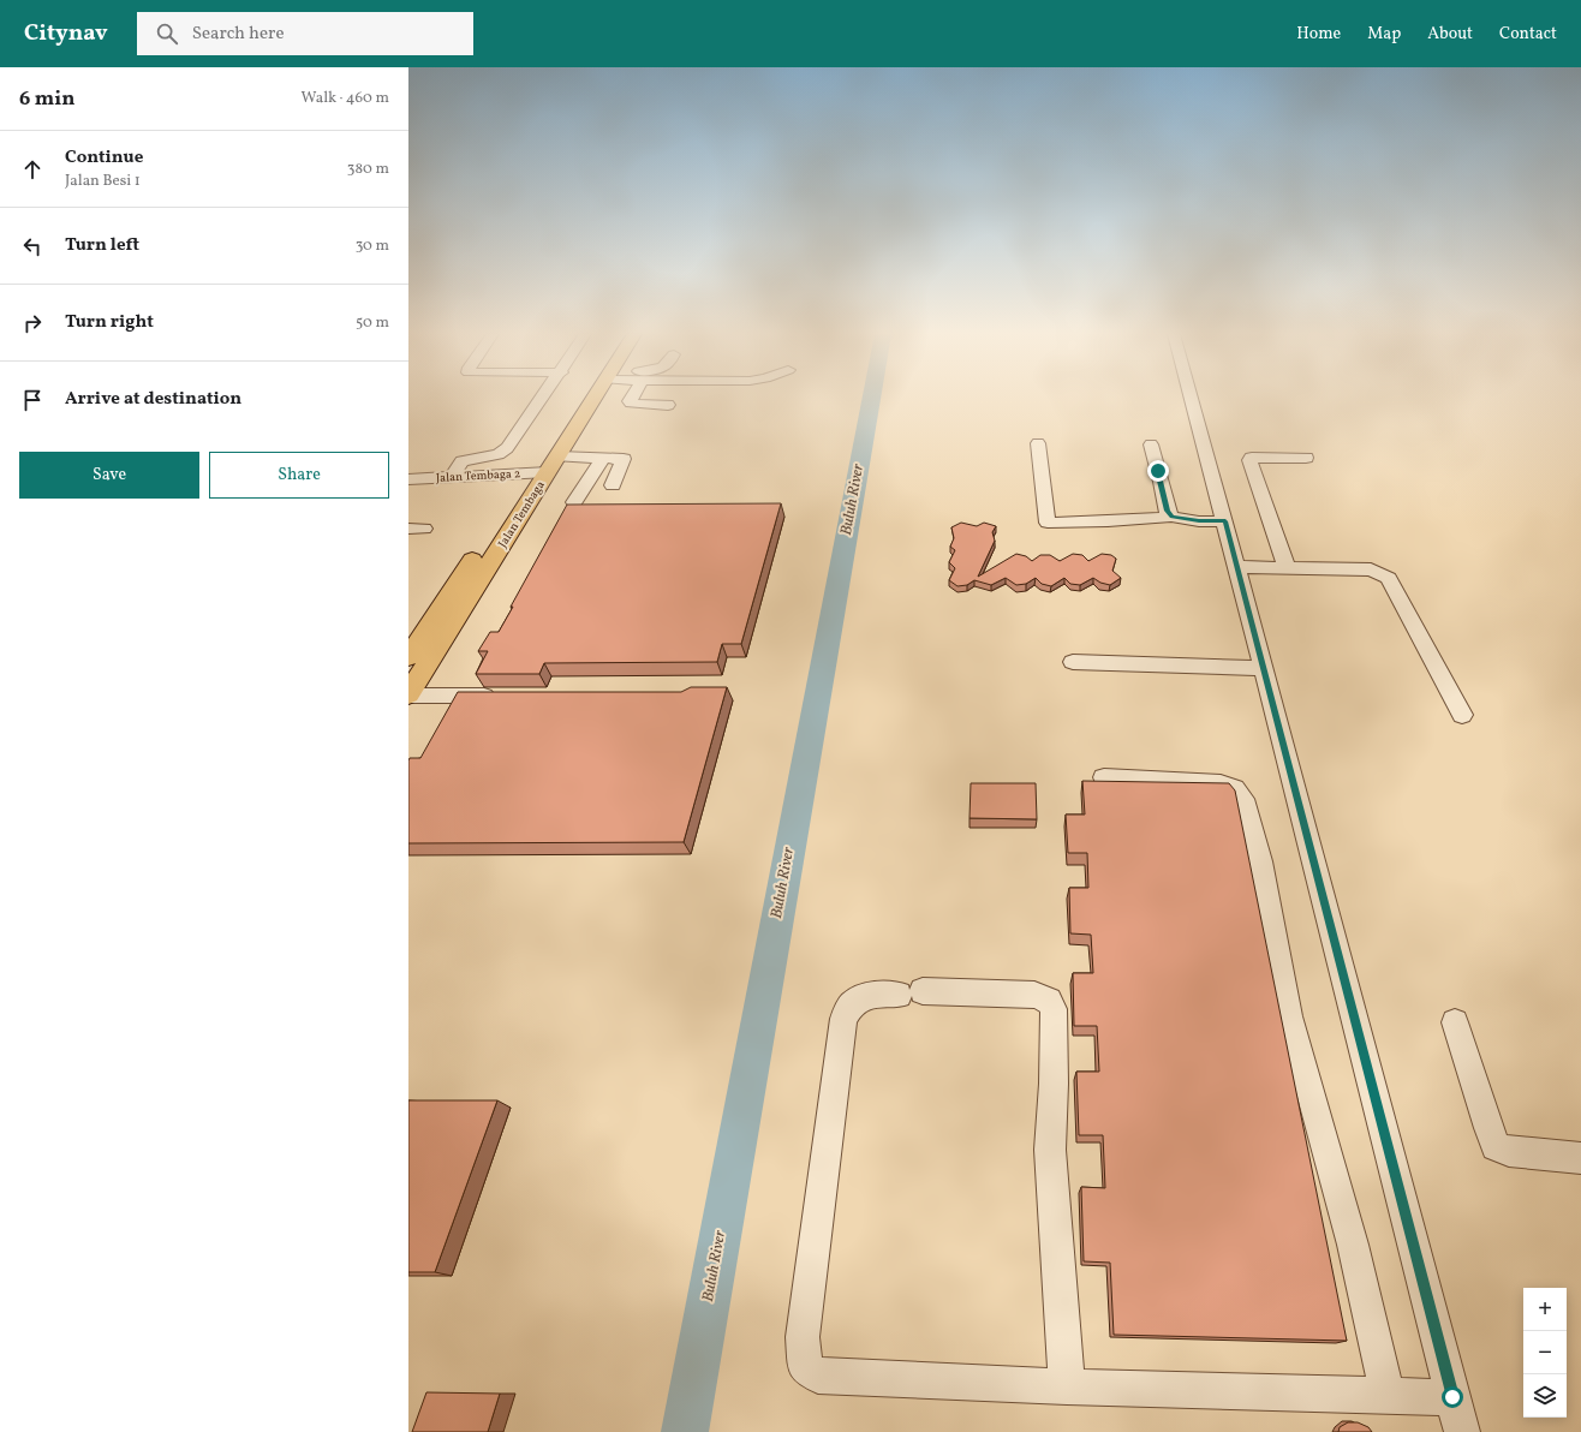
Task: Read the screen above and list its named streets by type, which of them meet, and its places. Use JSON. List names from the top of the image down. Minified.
{"streets":{"main road":["Jalan Tembaga"],"street":["Jalan Tembaga 2"]},"crossings":[["Jalan Tembaga 2","Jalan Tembaga"]],"water":["Buluh River"],"page":{"header":"Citynav","search":"Search here","nav":["Home","Map","About","Contact"],"heading":["6 min","Walk · 460 m"],"list":[["Continue","Jalan Besi 1","380 m"],["Turn left","30 m"],["Turn right","50 m"],"Arrive at destination"],"buttons":["Save","Share"],"map_buttons":["+","−"]}}
